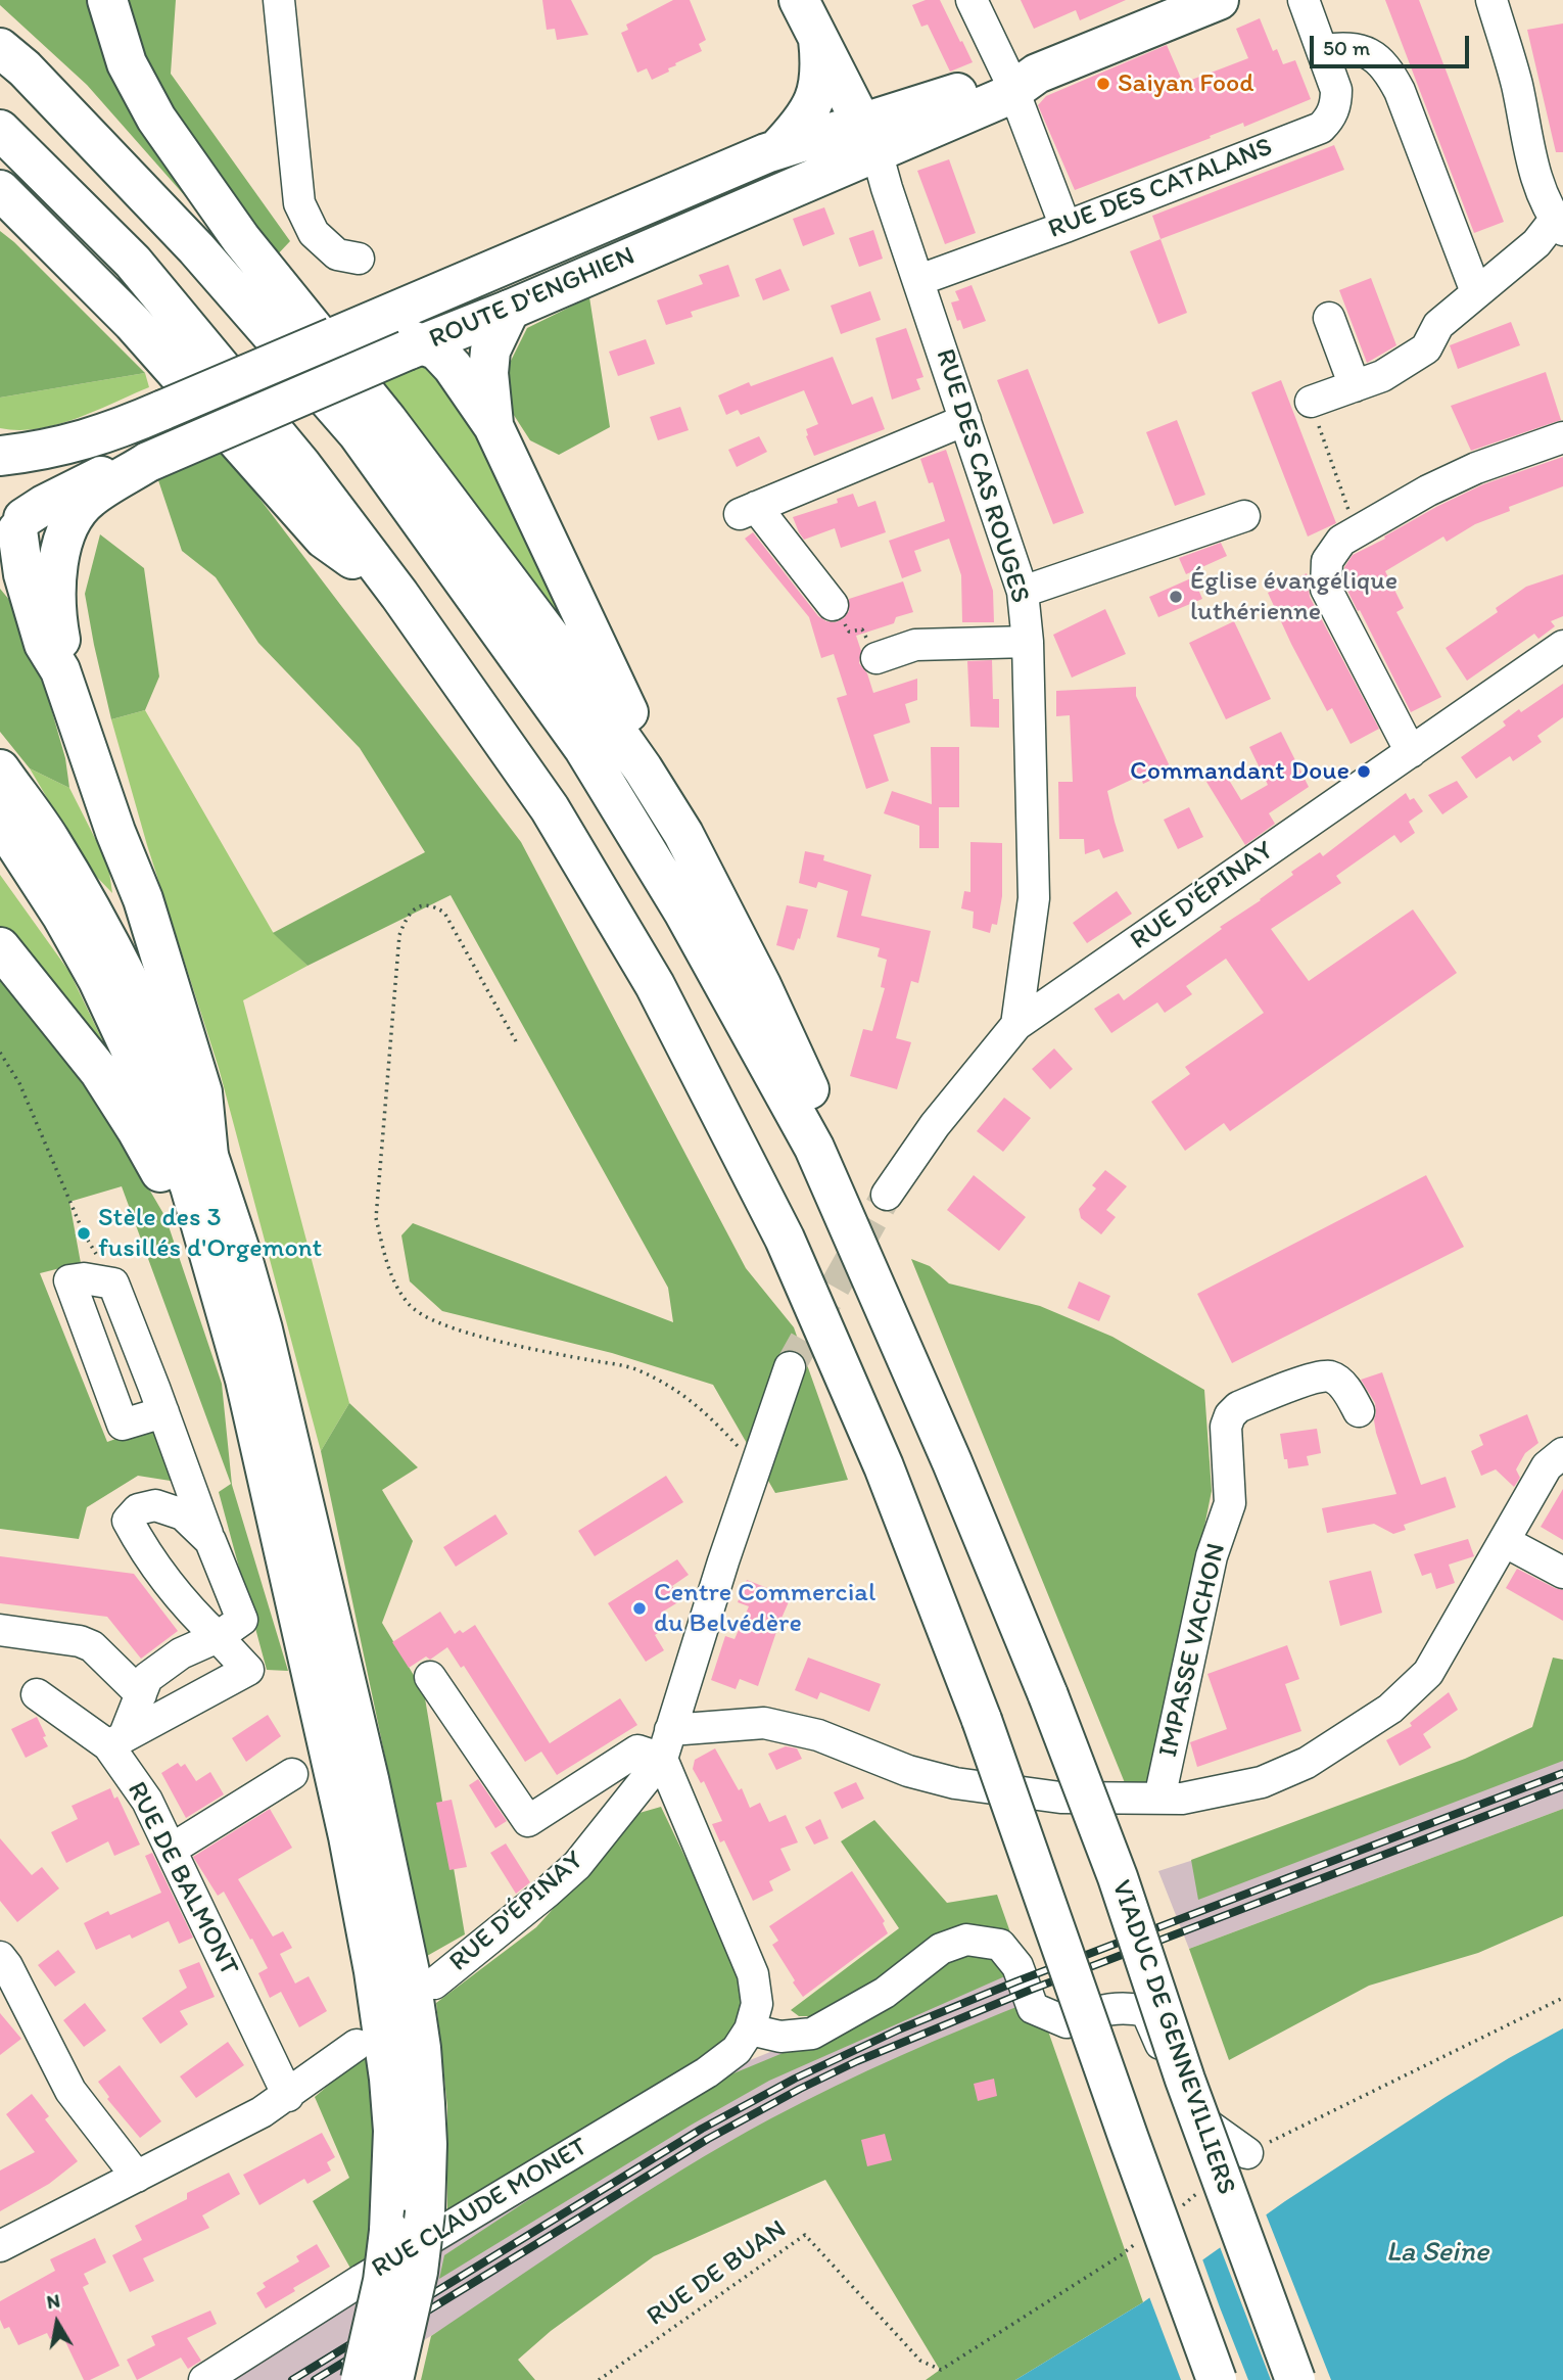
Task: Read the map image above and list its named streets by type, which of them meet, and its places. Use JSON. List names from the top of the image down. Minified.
{"streets":{"main road":["ROUTE D'ENGHIEN","VIADUC DE GENNEVILLIERS"],"street":["RUE DES CATALANS","RUE DES CAS ROUGES","RUE D'ÉPINAY","IMPASSE VACHON","RUE DE BALMONT","RUE CLAUDE MONET"],"path":["RUE DE BUAN"]},"crossings":[["RUE DES CATALANS","RUE DES CAS ROUGES"],["ROUTE D'ENGHIEN","RUE DES CAS ROUGES"],["RUE DES CAS ROUGES","RUE D'ÉPINAY"]],"water":["La Seine"],"places":["Saiyan Food","Église évangélique luthérienne","Commandant Doue","Stèle des 3 fusillés d'Orgemont","Centre Commercial du Belvédère"],"scale_bar":"50 m","north":"top"}
